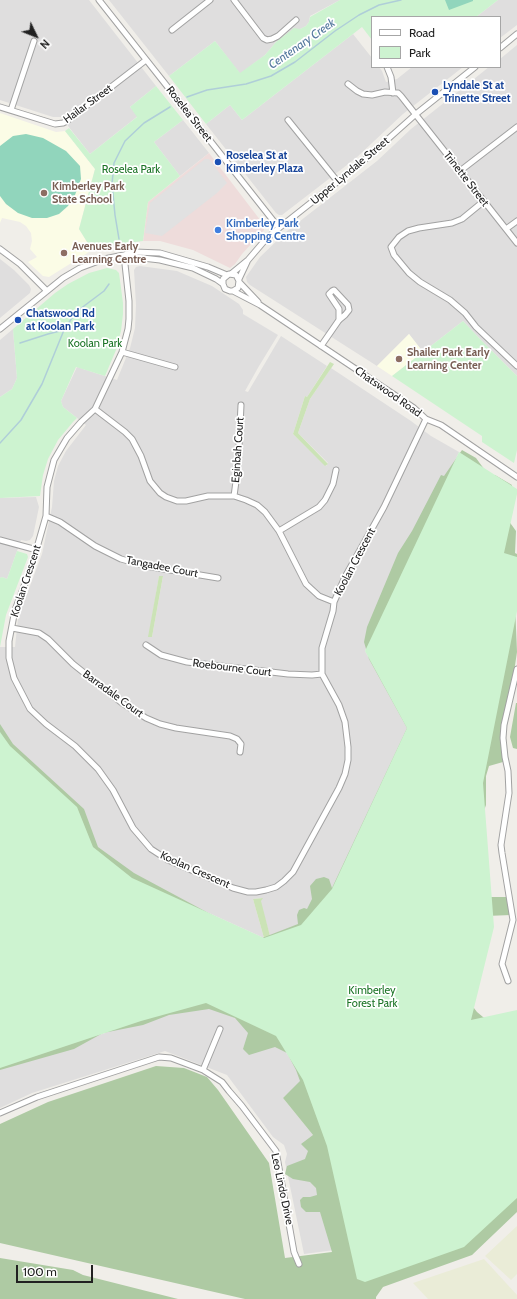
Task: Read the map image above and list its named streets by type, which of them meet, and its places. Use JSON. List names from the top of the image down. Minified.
{"streets":{"street":["Hailar Street","Roselea Street","Upper Lyndale Street","Trinette Street","Chatswood Road","Eginbah Court","Koolan Crescent","Tangadee Court","Roebourne Court","Barradale Court","Leo Lindo Drive"]},"crossings":[["Hailar Street","Roselea Street"],["Roselea Street","Upper Lyndale Street"],["Upper Lyndale Street","Trinette Street"],["Upper Lyndale Street","Chatswood Road"],["Chatswood Road","Koolan Crescent"],["Koolan Crescent","Tangadee Court"],["Koolan Crescent","Roebourne Court"],["Koolan Crescent","Barradale Court"]],"water":["Centenary Creek"],"parks":["Roselea Park","Koolan Park","Kimberley Forest Park"],"places":["Lyndale St at Trinette Street","Roselea St at Kimberley Plaza","Kimberley Park State School","Kimberley Park Shopping Centre","Avenues Early Learning Centre","Chatswood Rd at Koolan Park","Shailer Park Early Learning Center"],"legend":["Road","Park"],"scale_bar":"100 m","north":"bottom right"}
